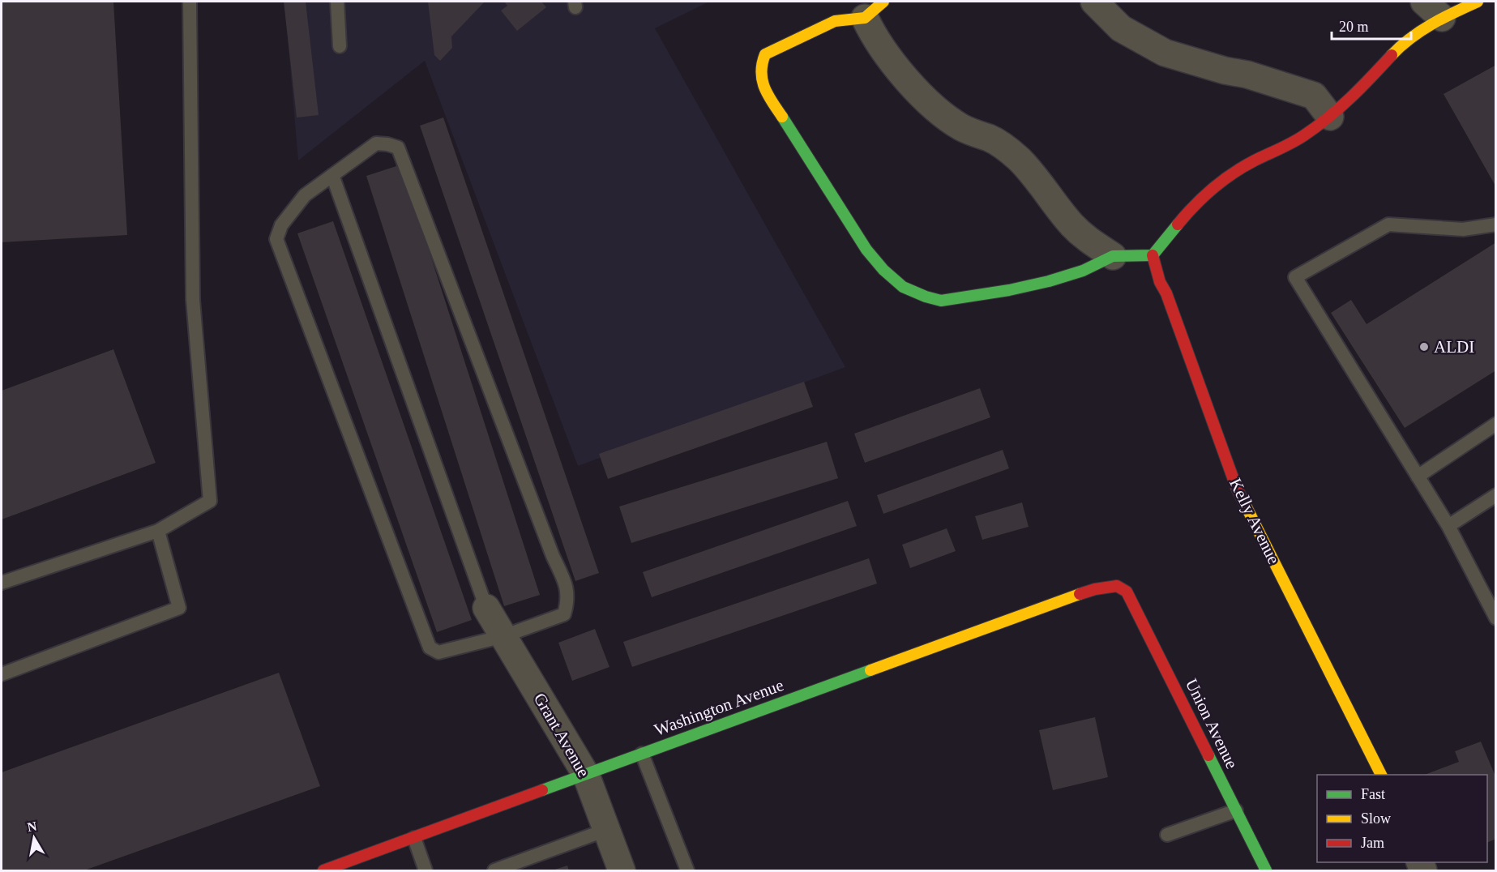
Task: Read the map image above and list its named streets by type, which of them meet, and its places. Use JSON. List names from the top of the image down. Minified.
{"streets":{"street":["Kelly Avenue","Washington Avenue","Union Avenue","Grant Avenue"]},"crossings":[["Washington Avenue","Union Avenue"],["Washington Avenue","Grant Avenue"]],"places":["ALDI"],"legend":["Fast","Slow","Jam"],"scale_bar":"20 m","north":"top"}
